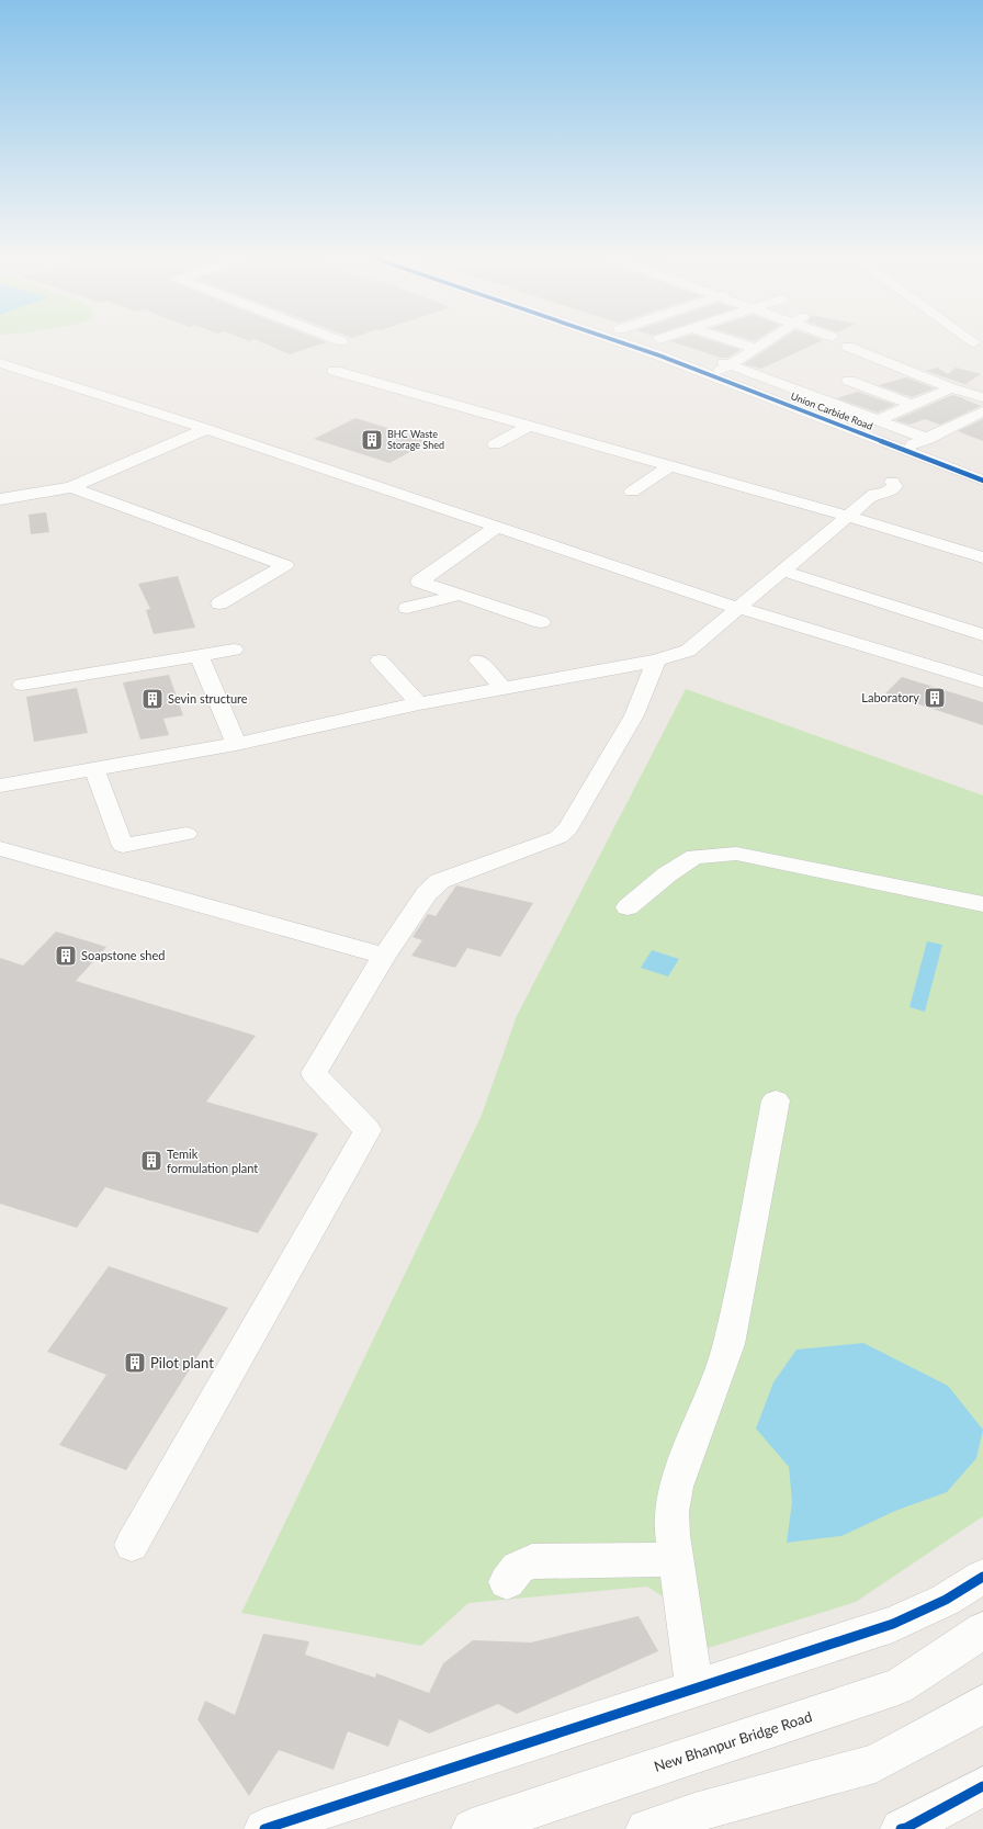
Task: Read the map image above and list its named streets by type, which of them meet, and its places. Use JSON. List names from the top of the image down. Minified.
{"streets":{"street":["Union Carbide Road","New Bhanpur Bridge Road"]},"places":{"building":["BHC Waste Storage Shed","Laboratory","Sevin structure","Soapstone shed","Temik formulation plant","Pilot plant"]}}
